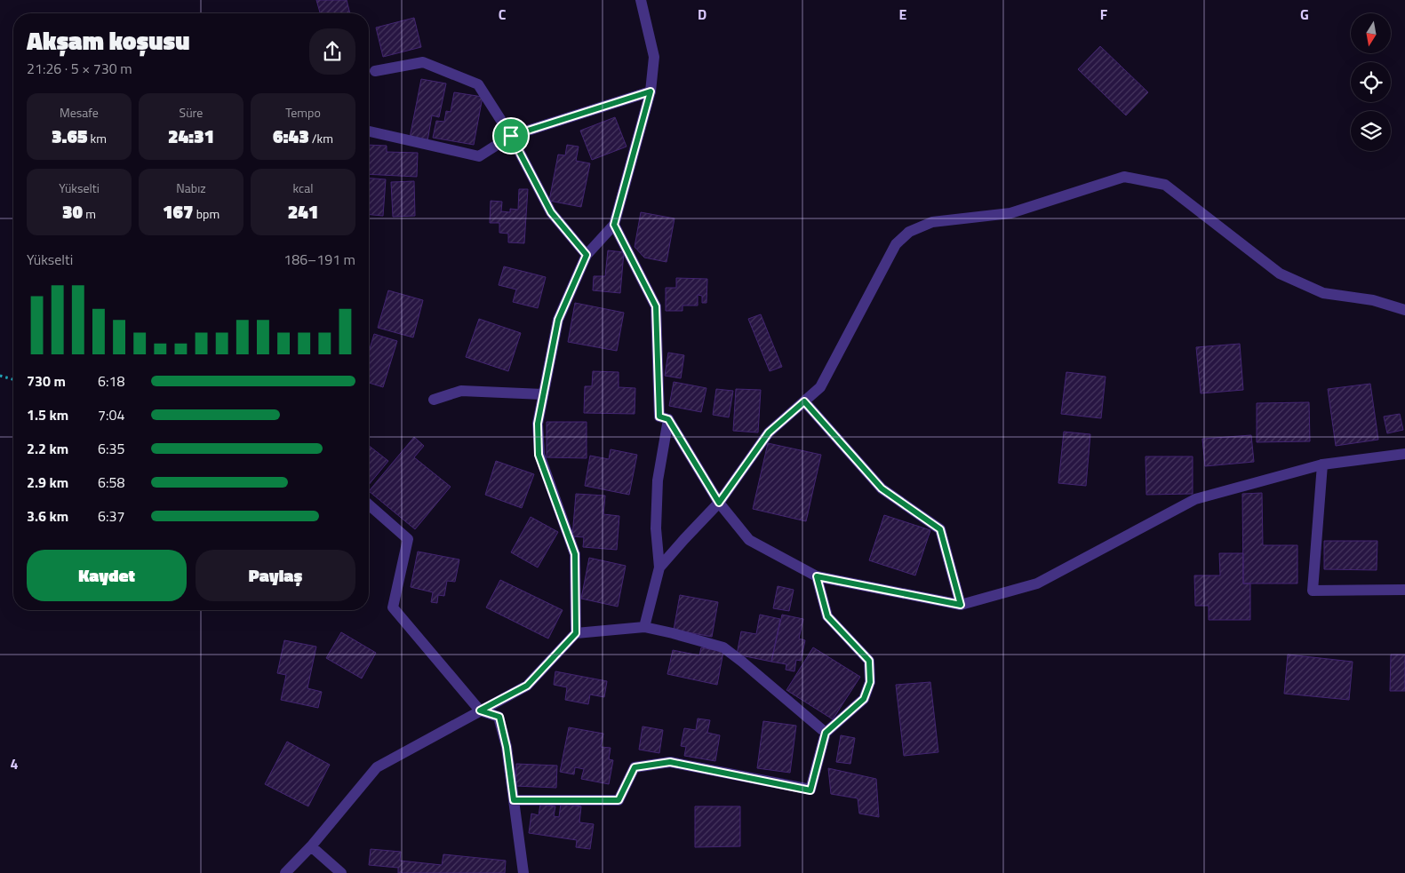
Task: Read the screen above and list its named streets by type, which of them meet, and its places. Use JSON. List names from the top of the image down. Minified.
{"north":"bottom","page":{"heading":["Akşam koşusu","21:26 · 5 × 730 m"],"stats":[["Mesafe","3.65 km"],["Süre","24:31"],["Tempo","6:43 /km"],["Yükselti","30 m"],["Nabız","167 bpm"],["kcal","241"]],"chart":["Yükselti","186–191 m"],"list":[{"name":"730 m","note":"6:18"},{"name":"1.5 km","note":"7:04"},{"name":"2.2 km","note":"6:35"},{"name":"2.9 km","note":"6:58"},{"name":"3.6 km","note":"6:37"}],"buttons":["Kaydet","Paylaş"]},"grid":{"columns":["C","D","E","F","G"],"rows":["4"]}}
